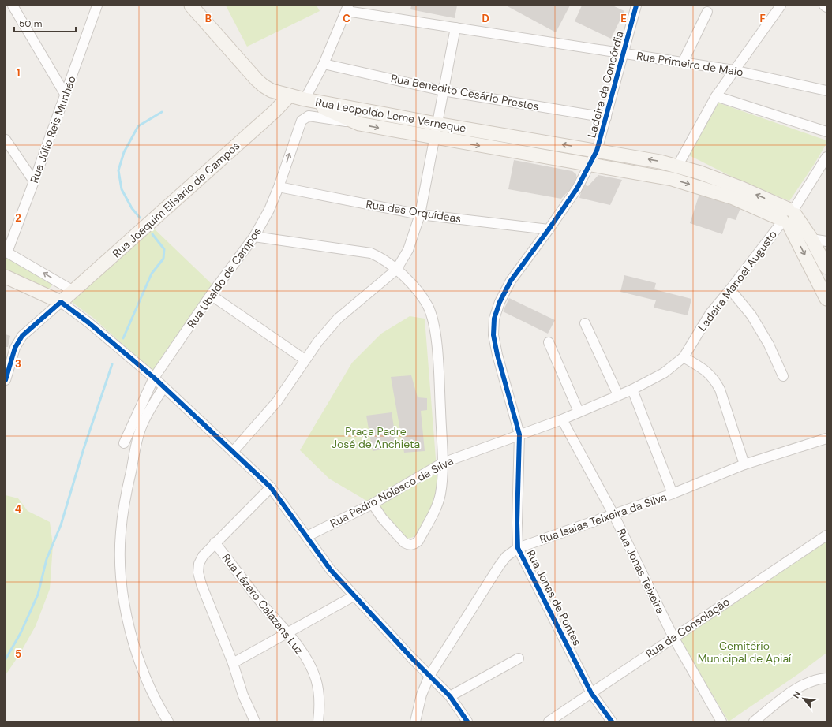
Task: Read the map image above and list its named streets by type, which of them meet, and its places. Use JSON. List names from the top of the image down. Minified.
{"streets":{"main road":["Rua Leopoldo Leme Verneque","Rua Joaquim Elisário de Campos"],"street":["Rua Primeiro de Maio","Ladeira da Concórdia","Rua Benedito Cesário Prestes","Rua Júlio Reis Munhão","Rua das Orquídeas","Rua Ubaldo de Campos","Ladeira Manoel Augusto","Rua Pedro Nolasco da Silva","Rua Isaias Teixeira da Silva","Rua Jonas Teixeira","Rua Jonas de Pontes","Rua Lázaro Calazans Luz","Rua da Consolação"]},"crossings":[["Rua Primeiro de Maio","Ladeira da Concórdia"],["Ladeira da Concórdia","Rua Benedito Cesário Prestes"],["Ladeira da Concórdia","Rua Leopoldo Leme Verneque"],["Ladeira da Concórdia","Rua das Orquídeas"],["Ladeira da Concórdia","Rua Jonas de Pontes"],["Rua Leopoldo Leme Verneque","Rua Ubaldo de Campos"],["Rua Leopoldo Leme Verneque","Ladeira Manoel Augusto"],["Rua das Orquídeas","Rua Ubaldo de Campos"],["Rua das Orquídeas","Rua Jonas de Pontes"],["Ladeira Manoel Augusto","Rua Pedro Nolasco da Silva"],["Rua Pedro Nolasco da Silva","Rua Jonas Teixeira"],["Rua Pedro Nolasco da Silva","Rua Jonas de Pontes"],["Rua Isaias Teixeira da Silva","Rua Jonas Teixeira"],["Rua Isaias Teixeira da Silva","Rua Jonas de Pontes"],["Rua Jonas Teixeira","Rua da Consolação"],["Rua Jonas de Pontes","Rua da Consolação"]],"parks":["Praça Padre José de Anchieta","Cemitério Municipal de Apiaí"],"scale_bar":"50 m","north":"top left","grid":{"columns":["B","C","D","E","F"],"rows":["1","2","3","4","5"]}}
